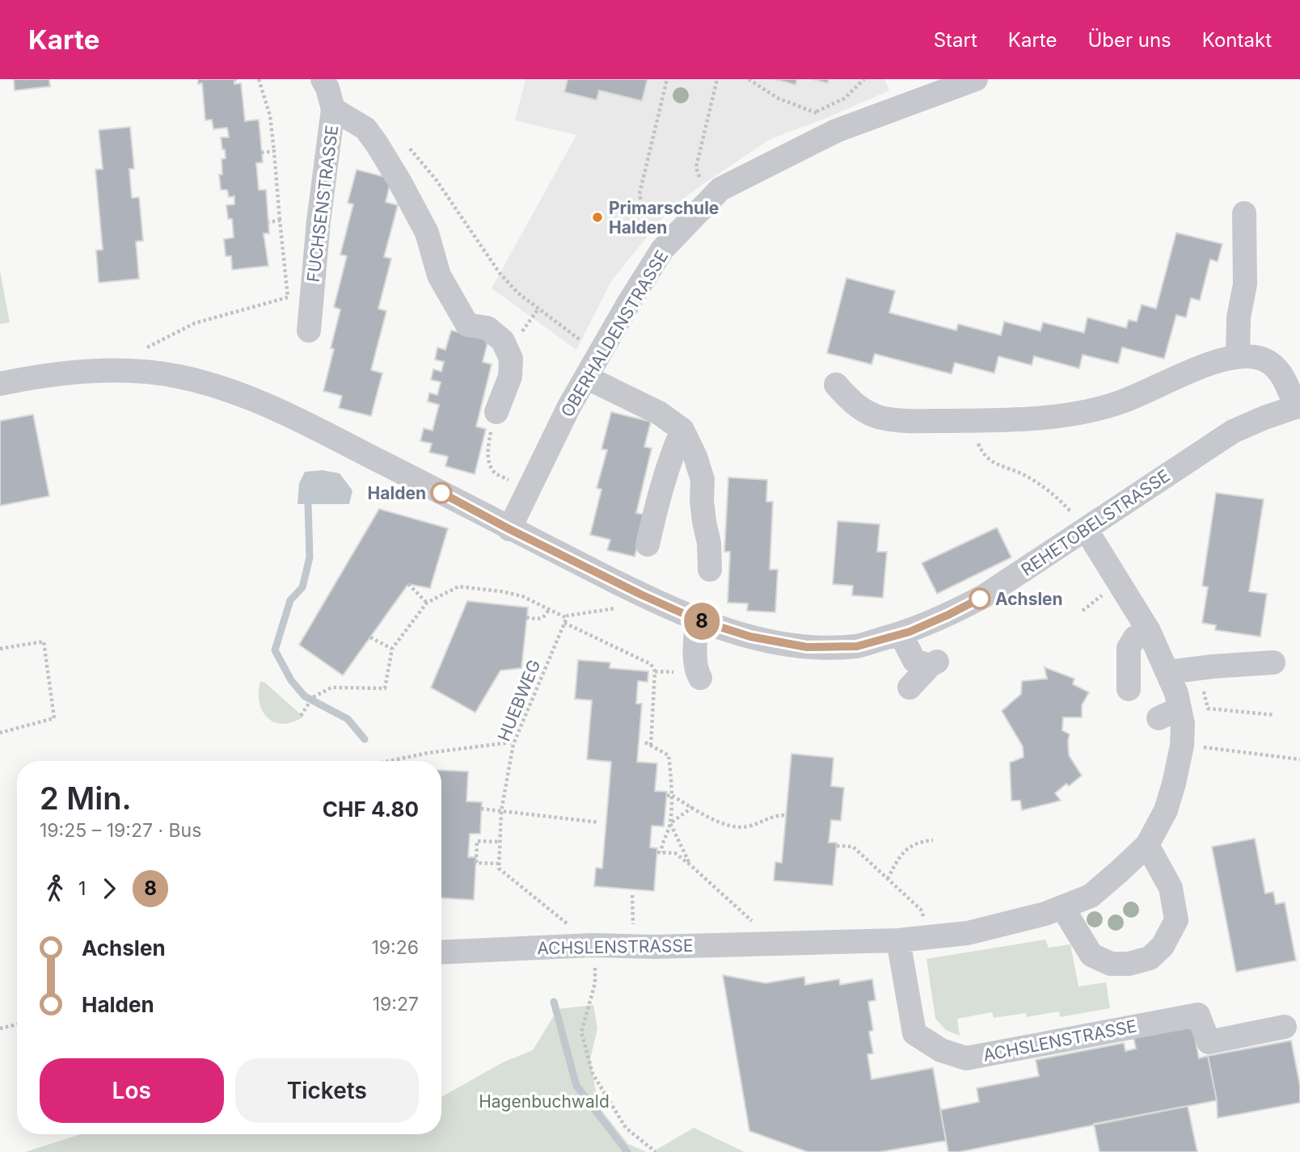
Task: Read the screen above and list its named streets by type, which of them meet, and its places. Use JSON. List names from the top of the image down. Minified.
{"streets":{"street":["FUCHSENSTRASSE","OBERHALDENSTRASSE","REHETOBELSTRASSE","ACHSLENSTRASSE"],"path":["HUEBWEG"]},"crossings":[["OBERHALDENSTRASSE","REHETOBELSTRASSE"],["REHETOBELSTRASSE","ACHSLENSTRASSE"]],"parks":["Hagenbuchwald"],"places":["Primarschule Halden","Halden","Achslen"],"lines":["bus line 8"],"page":{"header":"Karte","nav":["Start","Karte","Über uns","Kontakt"],"on_map":"8","heading":["2 Min.","19:25 – 19:27 · Bus","CHF 4.80"],"legs":["1","8"],"list":[{"name":"Achslen","value":"19:26"},{"name":"Halden","value":"19:27"}],"buttons":["Los","Tickets"]}}
